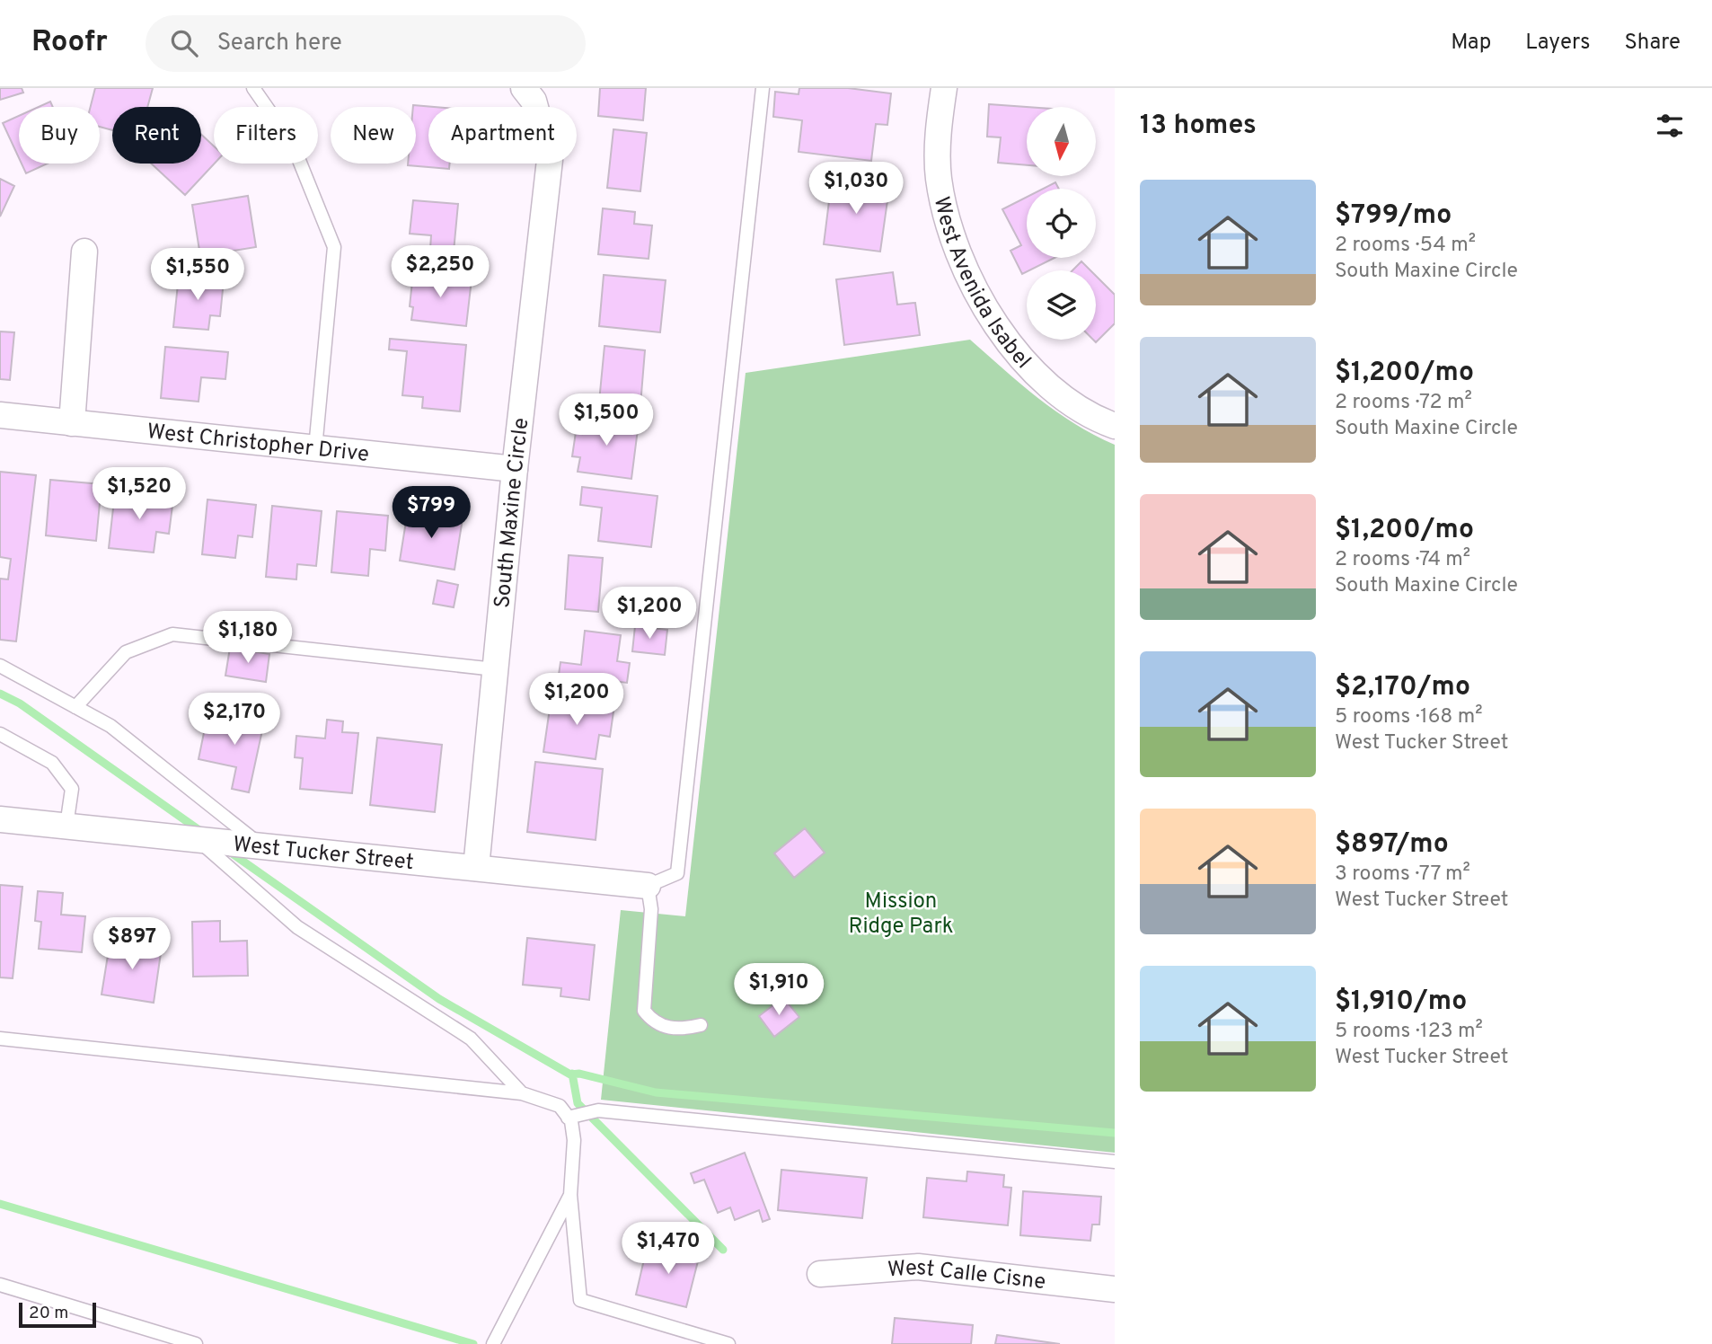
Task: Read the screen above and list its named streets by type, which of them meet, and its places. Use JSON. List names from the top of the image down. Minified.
{"streets":{"street":["West Avenida Isabel","West Christopher Drive","South Maxine Circle","West Tucker Street","West Calle Cisne"]},"crossings":[["West Christopher Drive","South Maxine Circle"],["South Maxine Circle","West Tucker Street"]],"parks":["Mission Ridge Park"],"scale_bar":"20 m","north":"bottom","page":{"header":"Roofr","search":"Search here","nav":["Map","Layers","Share"],"heading":"13 homes","chip":["Buy","Rent","Filters","New","Apartment"],"price":["$1,030","$2,250","$1,550","$1,500","$1,520","$799","$1,200","$1,180","$1,200","$2,170","$897","$1,910","$1,470"],"list":[{"name":"$799/mo","note":"2 rooms · 54 m² · South Maxine Circle"},{"name":"$1,200/mo","note":"2 rooms · 72 m² · South Maxine Circle"},{"name":"$1,200/mo","note":"2 rooms · 74 m² · South Maxine Circle"},{"name":"$2,170/mo","note":"5 rooms · 168 m² · West Tucker Street"},{"name":"$897/mo","note":"3 rooms · 77 m² · West Tucker Street"},{"name":"$1,910/mo","note":"5 rooms · 123 m² · West Tucker Street"}],"scale":"20 m"}}
